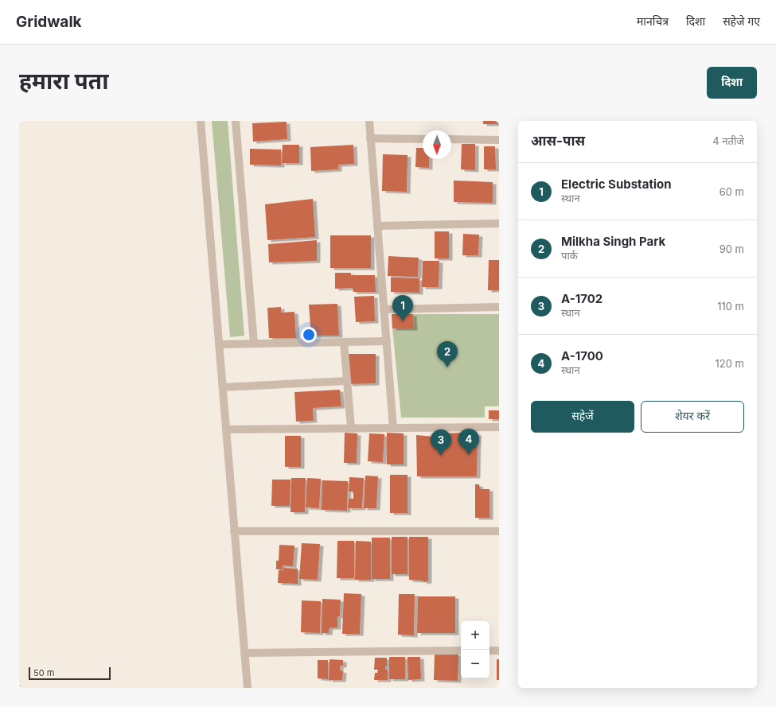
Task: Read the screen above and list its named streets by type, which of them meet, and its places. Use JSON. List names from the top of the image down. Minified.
{"scale_bar":"50 m","north":"bottom","page":{"header":"Gridwalk","nav":["मानचित्र","दिशा","सहेजे गए"],"buttons":["दिशा",["सहेजें","शेयर करें"]],"title":"हमारा पता","heading":["आस-पास","4 नतीजे"],"list":[{"mark":"1","name":"Electric Substation","note":"स्थान","value":"60 m"},{"mark":"2","name":"Milkha Singh Park","note":"पार्क","value":"90 m"},{"mark":"3","name":"A-1702","note":"स्थान","value":"110 m"},{"mark":"4","name":"A-1700","note":"स्थान","value":"120 m"}],"pins":["1","2","4","3"],"map_buttons":["+","−"],"scale":"50 m"}}
